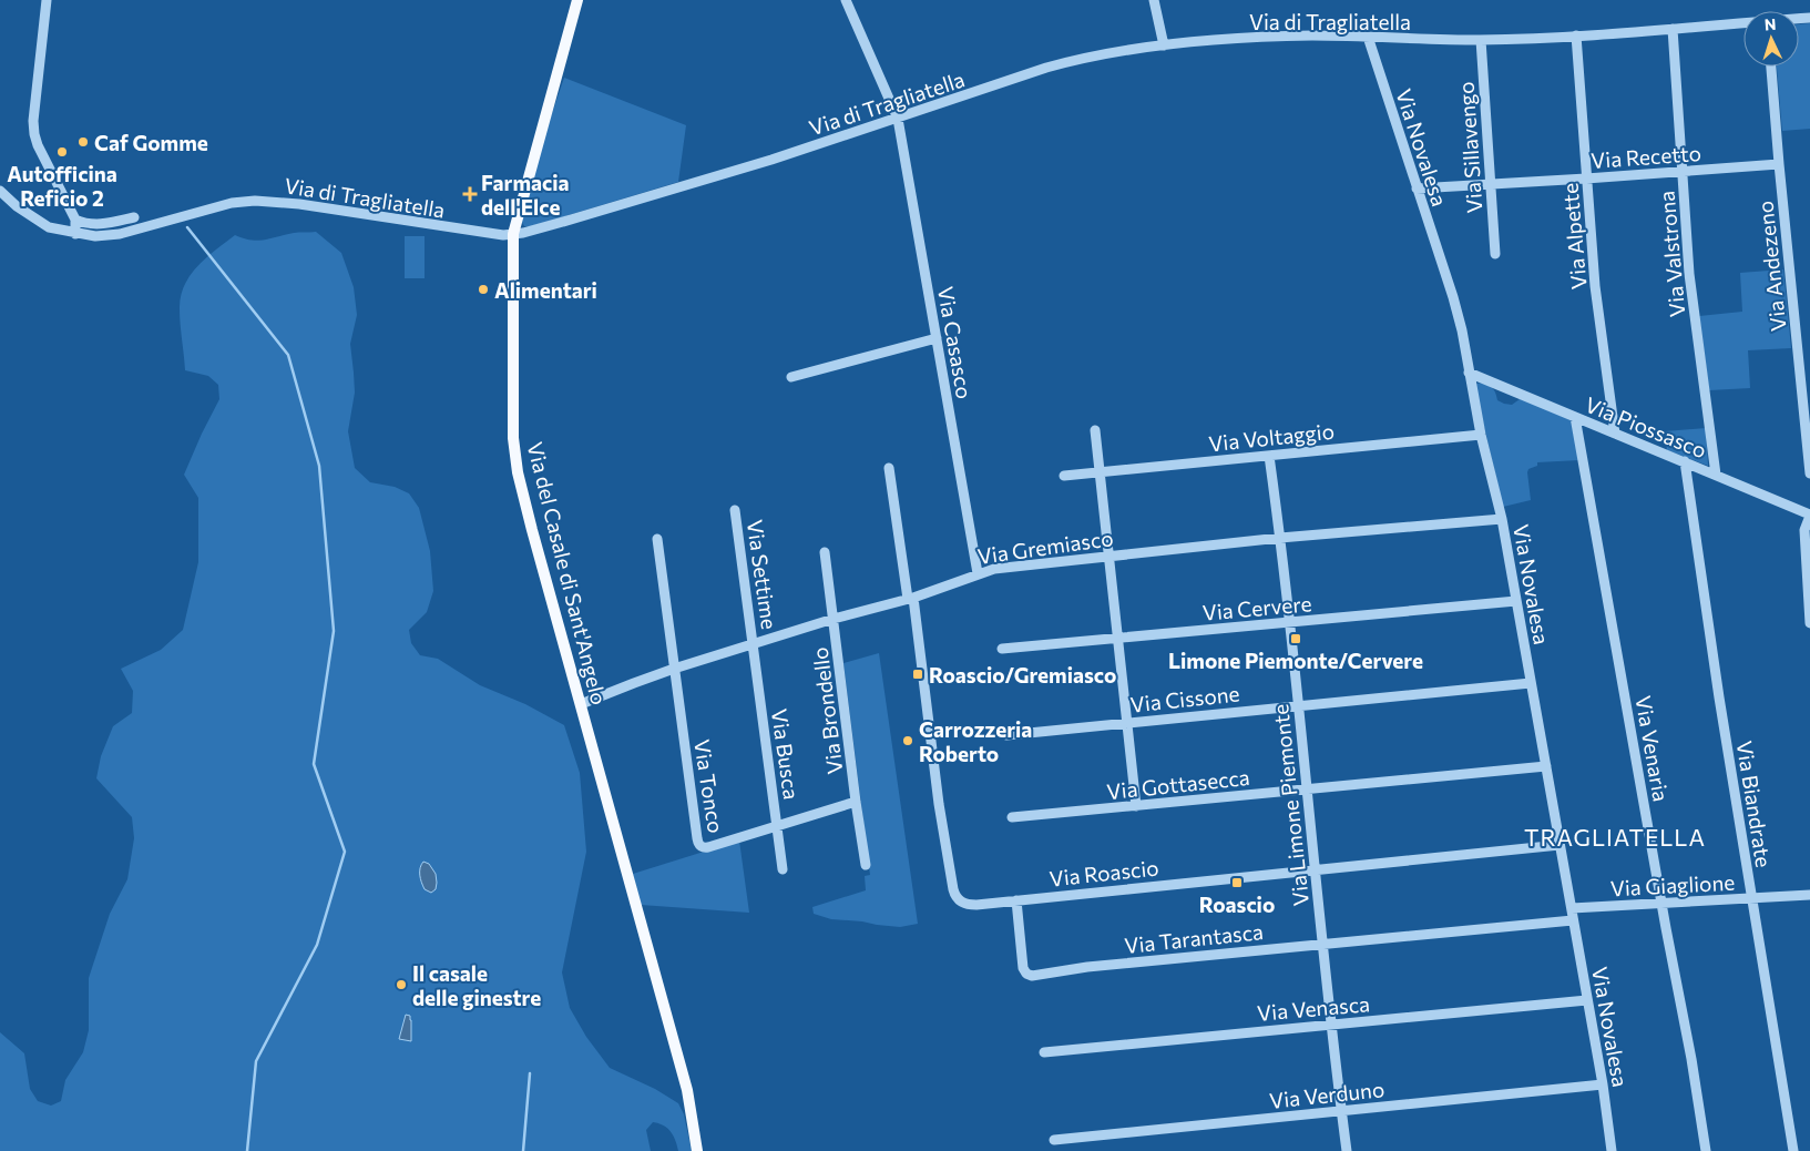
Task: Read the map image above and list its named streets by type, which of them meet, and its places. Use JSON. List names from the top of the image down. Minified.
{"streets":{"main road":["Via del Casale di Sant'Angelo"],"street":["Via di Tragliatella","Via Novalesa","Via Sillavengo","Via Recetto","Via Alpette","Via Valstrona","Via Andezeno","Via Casasco","Via Piossasco","Via Voltaggio","Via Gremiasco","Via Settime","Via Cervere","Via Cissone","Via Brondello","Via Venaria","Via Busca","Via Gottasecca","Via Tonco","Via Biandrate","Via Limone Piemonte","Via Roascio","Via Giaglione","Via Tarantasca","Via Venasca","Via Verduno"]},"crossings":[["Via di Tragliatella","Via Novalesa"],["Via di Tragliatella","Via Sillavengo"],["Via di Tragliatella","Via Alpette"],["Via di Tragliatella","Via Valstrona"],["Via di Tragliatella","Via Casasco"],["Via di Tragliatella","Via del Casale di Sant'Angelo"],["Via Novalesa","Via Recetto"],["Via Novalesa","Via Piossasco"],["Via Novalesa","Via Voltaggio"],["Via Novalesa","Via Gremiasco"],["Via Novalesa","Via Cervere"],["Via Novalesa","Via Cissone"],["Via Novalesa","Via Gottasecca"],["Via Novalesa","Via Roascio"],["Via Novalesa","Via Giaglione"],["Via Novalesa","Via Tarantasca"],["Via Novalesa","Via Venasca"],["Via Novalesa","Via Verduno"],["Via Sillavengo","Via Recetto"],["Via Recetto","Via Alpette"],["Via Recetto","Via Valstrona"],["Via Recetto","Via Andezeno"],["Via Alpette","Via Piossasco"],["Via Valstrona","Via Piossasco"],["Via Casasco","Via Gremiasco"],["Via Piossasco","Via Venaria"],["Via Piossasco","Via Biandrate"],["Via Voltaggio","Via Limone Piemonte"],["Via Gremiasco","Via del Casale di Sant'Angelo"],["Via Gremiasco","Via Settime"],["Via Gremiasco","Via Brondello"],["Via Gremiasco","Via Busca"],["Via Gremiasco","Via Tonco"],["Via Gremiasco","Via Limone Piemonte"],["Via Gremiasco","Via Roascio"],["Via Settime","Via Busca"],["Via Cervere","Via Limone Piemonte"],["Via Cissone","Via Limone Piemonte"],["Via Brondello","Via Tonco"],["Via Venaria","Via Giaglione"],["Via Busca","Via Tonco"],["Via Gottasecca","Via Limone Piemonte"],["Via Biandrate","Via Giaglione"],["Via Limone Piemonte","Via Roascio"],["Via Limone Piemonte","Via Tarantasca"],["Via Limone Piemonte","Via Venasca"],["Via Limone Piemonte","Via Verduno"],["Via Roascio","Via Tarantasca"]],"districts":["TRAGLIATELLA"],"places":{"other":["Caf Gomme","Autofficina Reficio 2","Alimentari","Carrozzeria Roberto","Il casale delle ginestre"],"health":["Farmacia dell'Elce"],"transit":["Limone Piemonte/Cervere","Roascio/Gremiasco","Roascio"]},"north":"top"}
